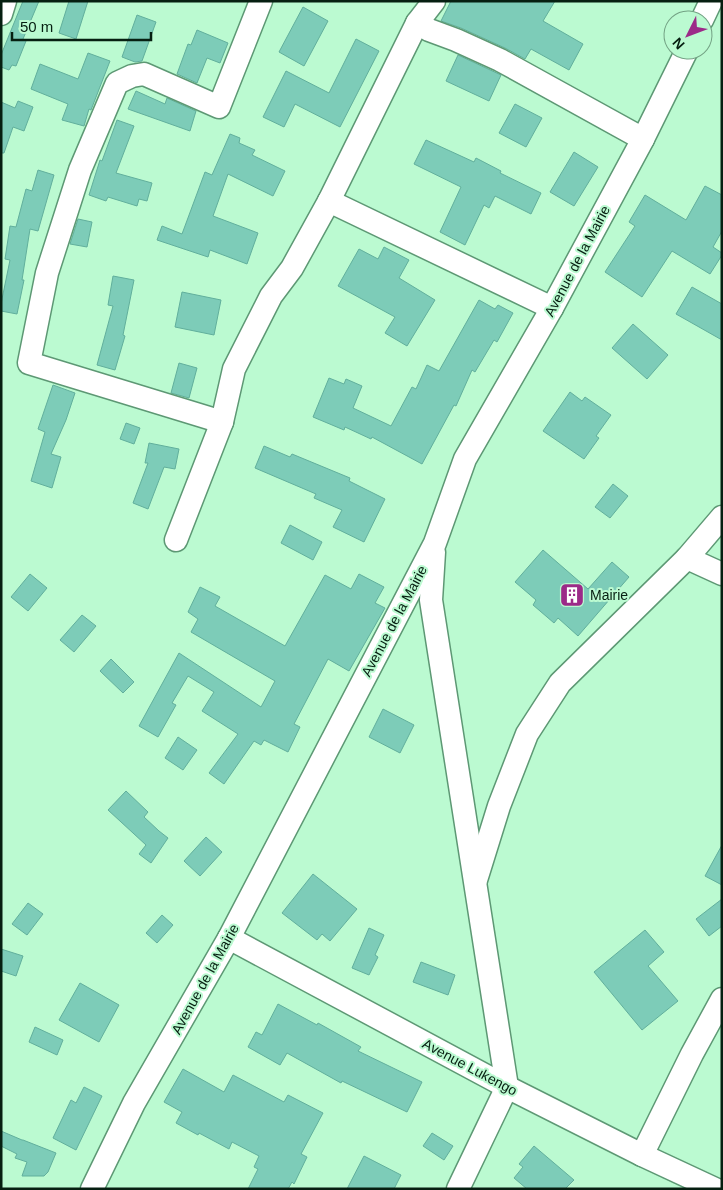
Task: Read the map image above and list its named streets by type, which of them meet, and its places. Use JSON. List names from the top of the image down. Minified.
{"streets":{"street":["Avenue de la Mairie","Avenue Lukengo"]},"crossings":[["Avenue de la Mairie","Avenue Lukengo"]],"places":{"building":["Mairie"]},"scale_bar":"50 m","north":"bottom left"}
